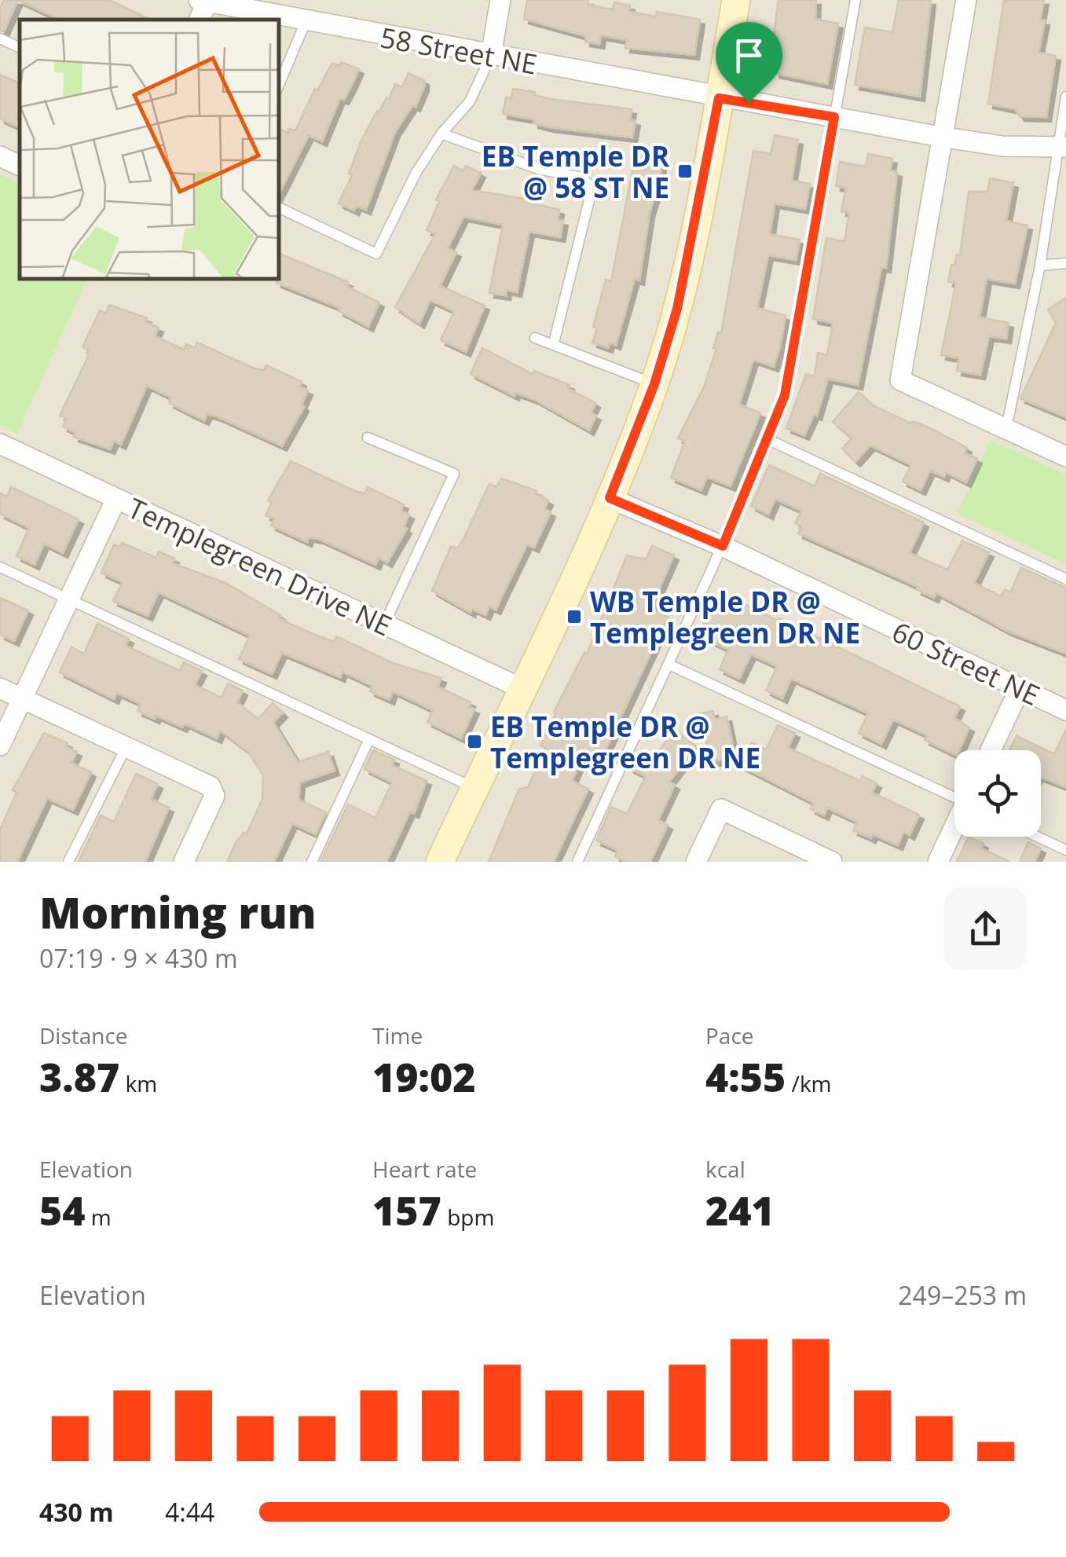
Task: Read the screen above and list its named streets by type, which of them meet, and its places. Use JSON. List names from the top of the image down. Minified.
{"streets":{"street":["58 Street NE","Templegreen Drive NE","60 Street NE"]},"places":{"transit":["EB Temple DR @ 58 ST NE","WB Temple DR @ Templegreen DR NE","EB Temple DR @ Templegreen DR NE"]},"page":{"heading":["Morning run","07:19 · 9 × 430 m"],"stats":[["Distance","3.87 km"],["Time","19:02"],["Pace","4:55 /km"],["Elevation","54 m"],["Heart rate","157 bpm"],["kcal","241"]],"chart":["Elevation","249–253 m"],"list":[{"name":"430 m","note":"4:44"}]}}
